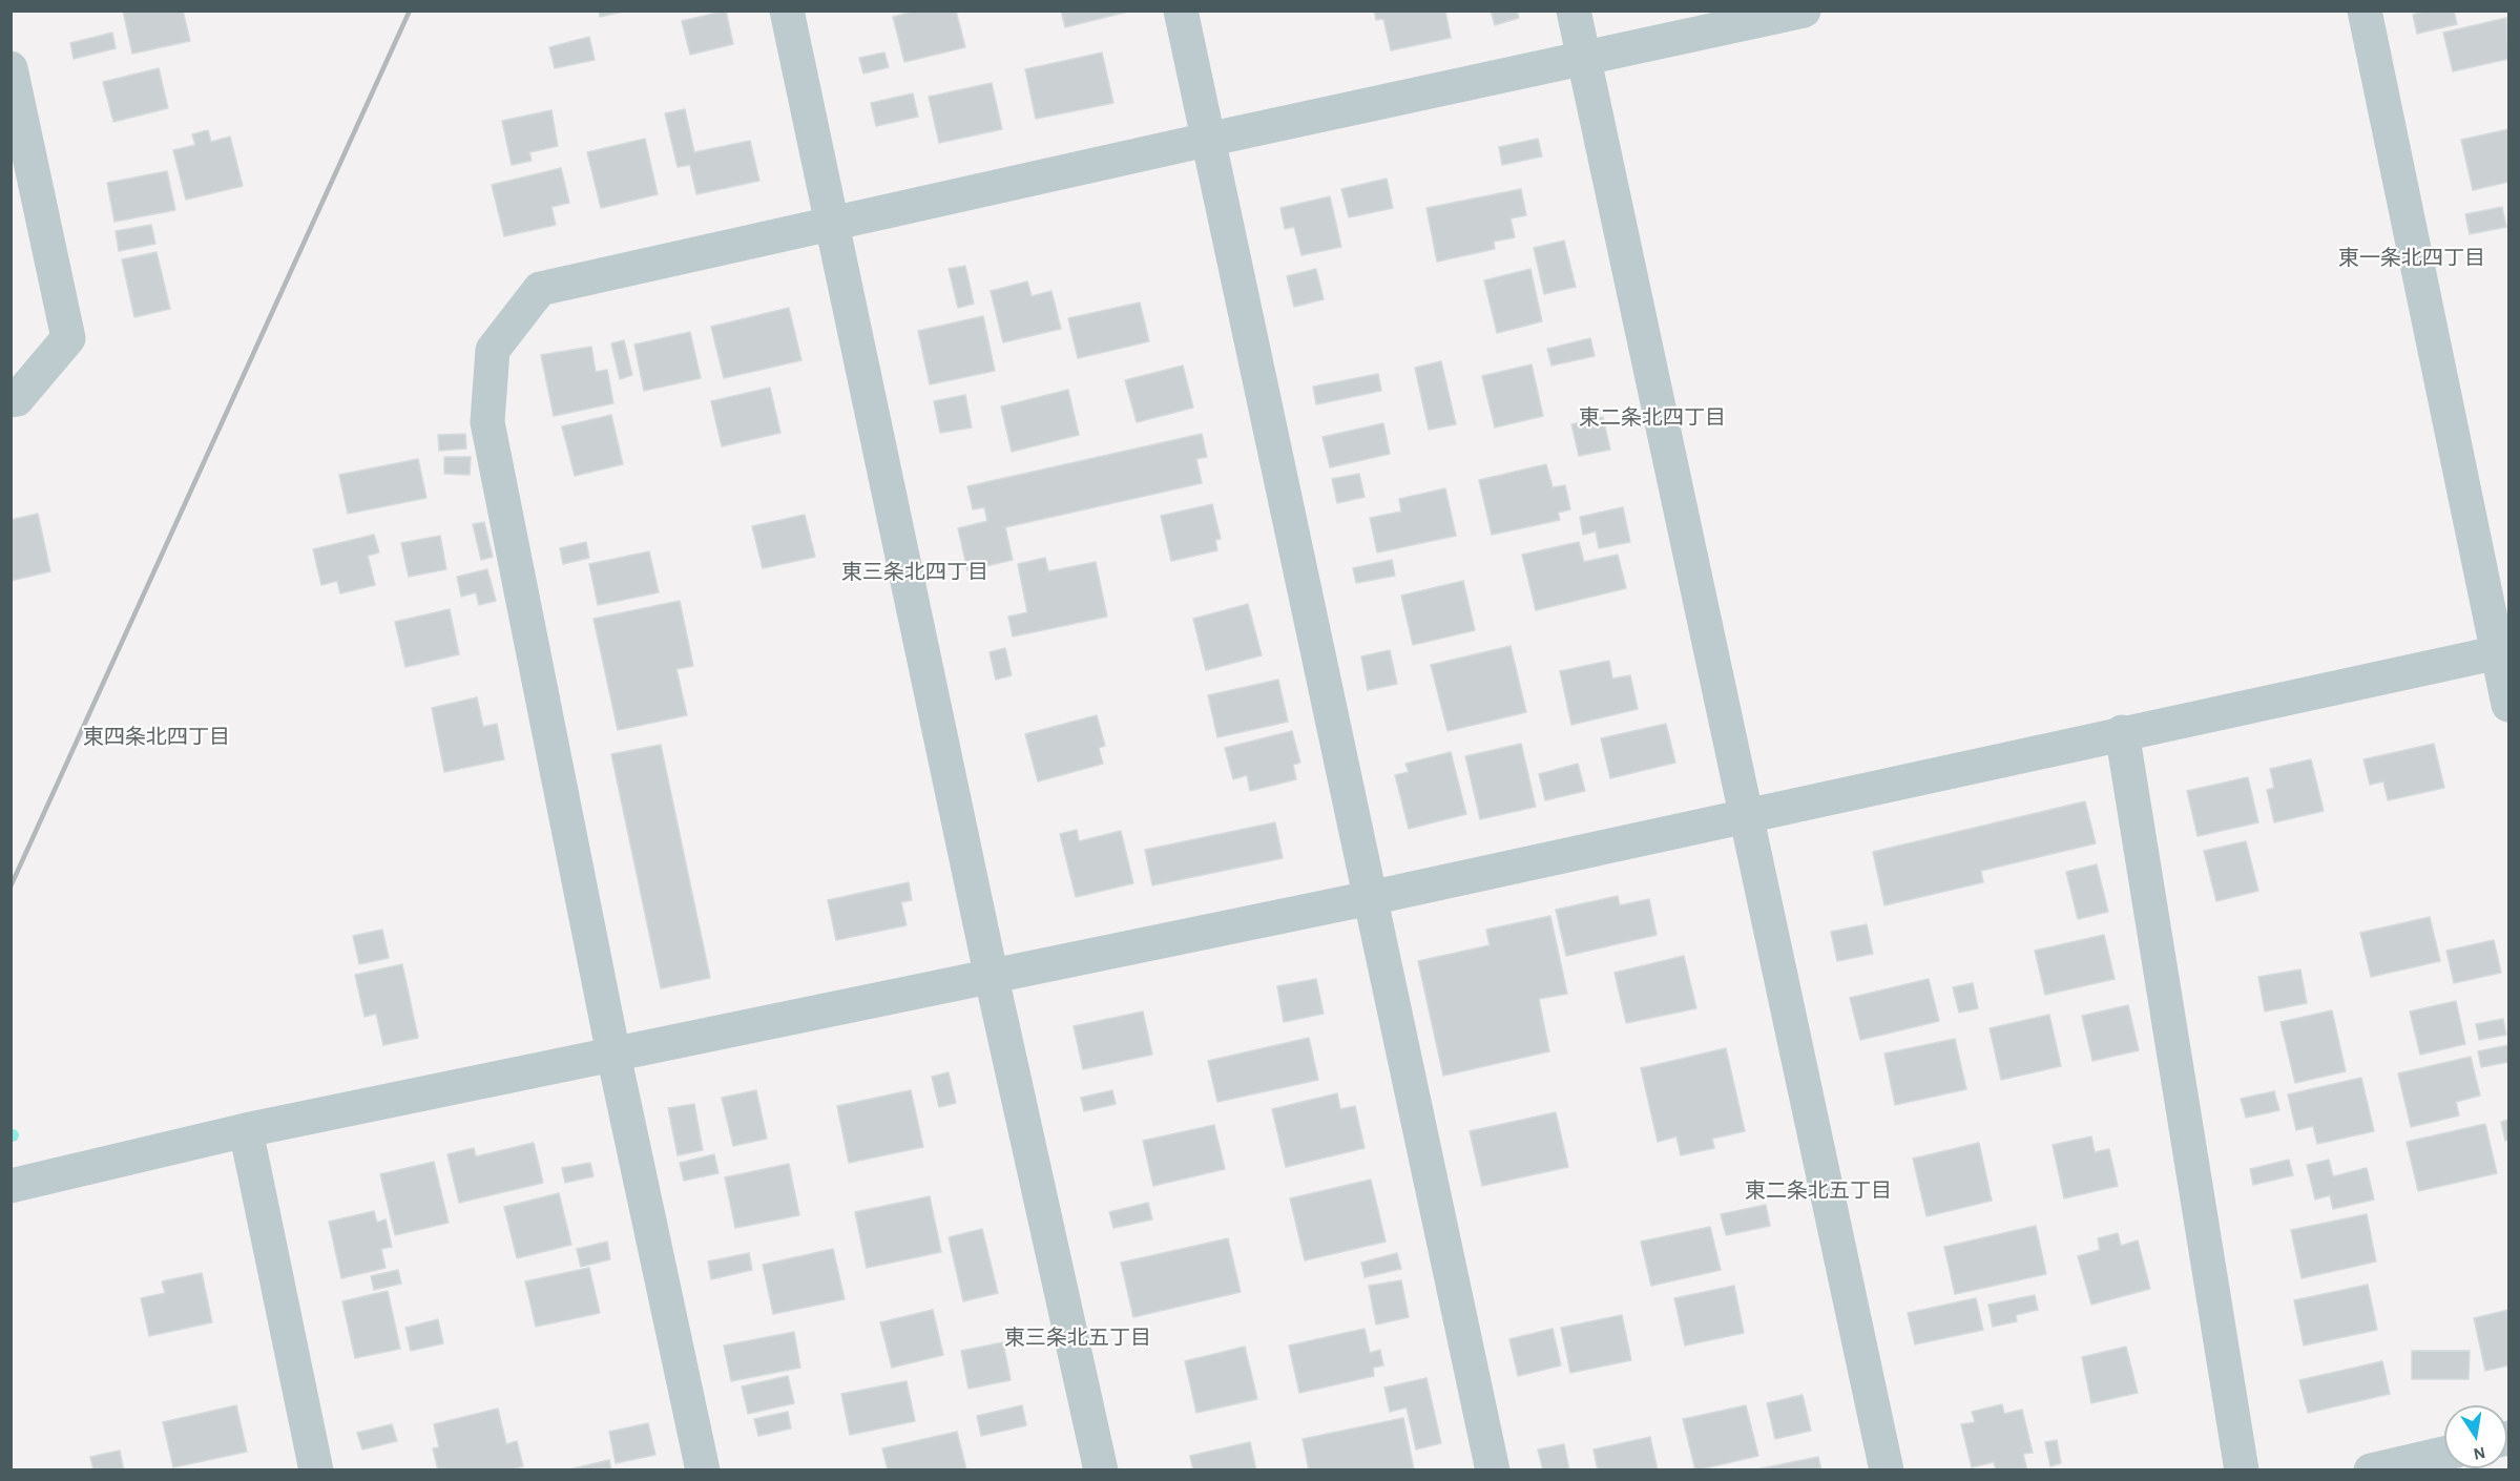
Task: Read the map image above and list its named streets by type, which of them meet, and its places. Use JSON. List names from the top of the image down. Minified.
{"districts":["東一条北四丁目","東二条北四丁目","東三条北四丁目","東四条北四丁目","東二条北五丁目","東三条北五丁目"],"north":"bottom"}
